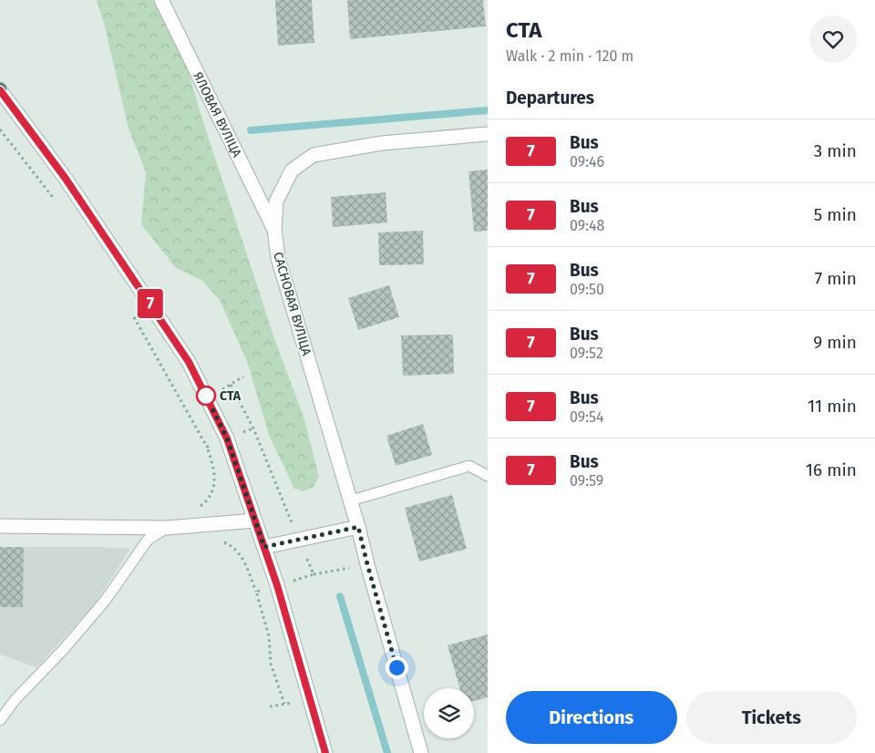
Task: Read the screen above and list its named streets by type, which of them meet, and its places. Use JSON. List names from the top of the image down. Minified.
{"streets":{"street":["ЯЛОВАЯ ВУЛІЦА","САСНОВАЯ ВУЛІЦА"]},"crossings":[["ЯЛОВАЯ ВУЛІЦА","САСНОВАЯ ВУЛІЦА"]],"places":["СТА"],"lines":["bus line 7"],"page":{"on_map":"7","heading":[["СТА","Walk · 2 min · 120 m"],"Departures"],"list":[{"mark":"7","name":"Bus","note":"09:46","value":"3 min"},{"mark":"7","name":"Bus","note":"09:48","value":"5 min"},{"mark":"7","name":"Bus","note":"09:50","value":"7 min"},{"mark":"7","name":"Bus","note":"09:52","value":"9 min"},{"mark":"7","name":"Bus","note":"09:54","value":"11 min"},{"mark":"7","name":"Bus","note":"09:59","value":"16 min"}],"buttons":["Directions","Tickets"]}}
